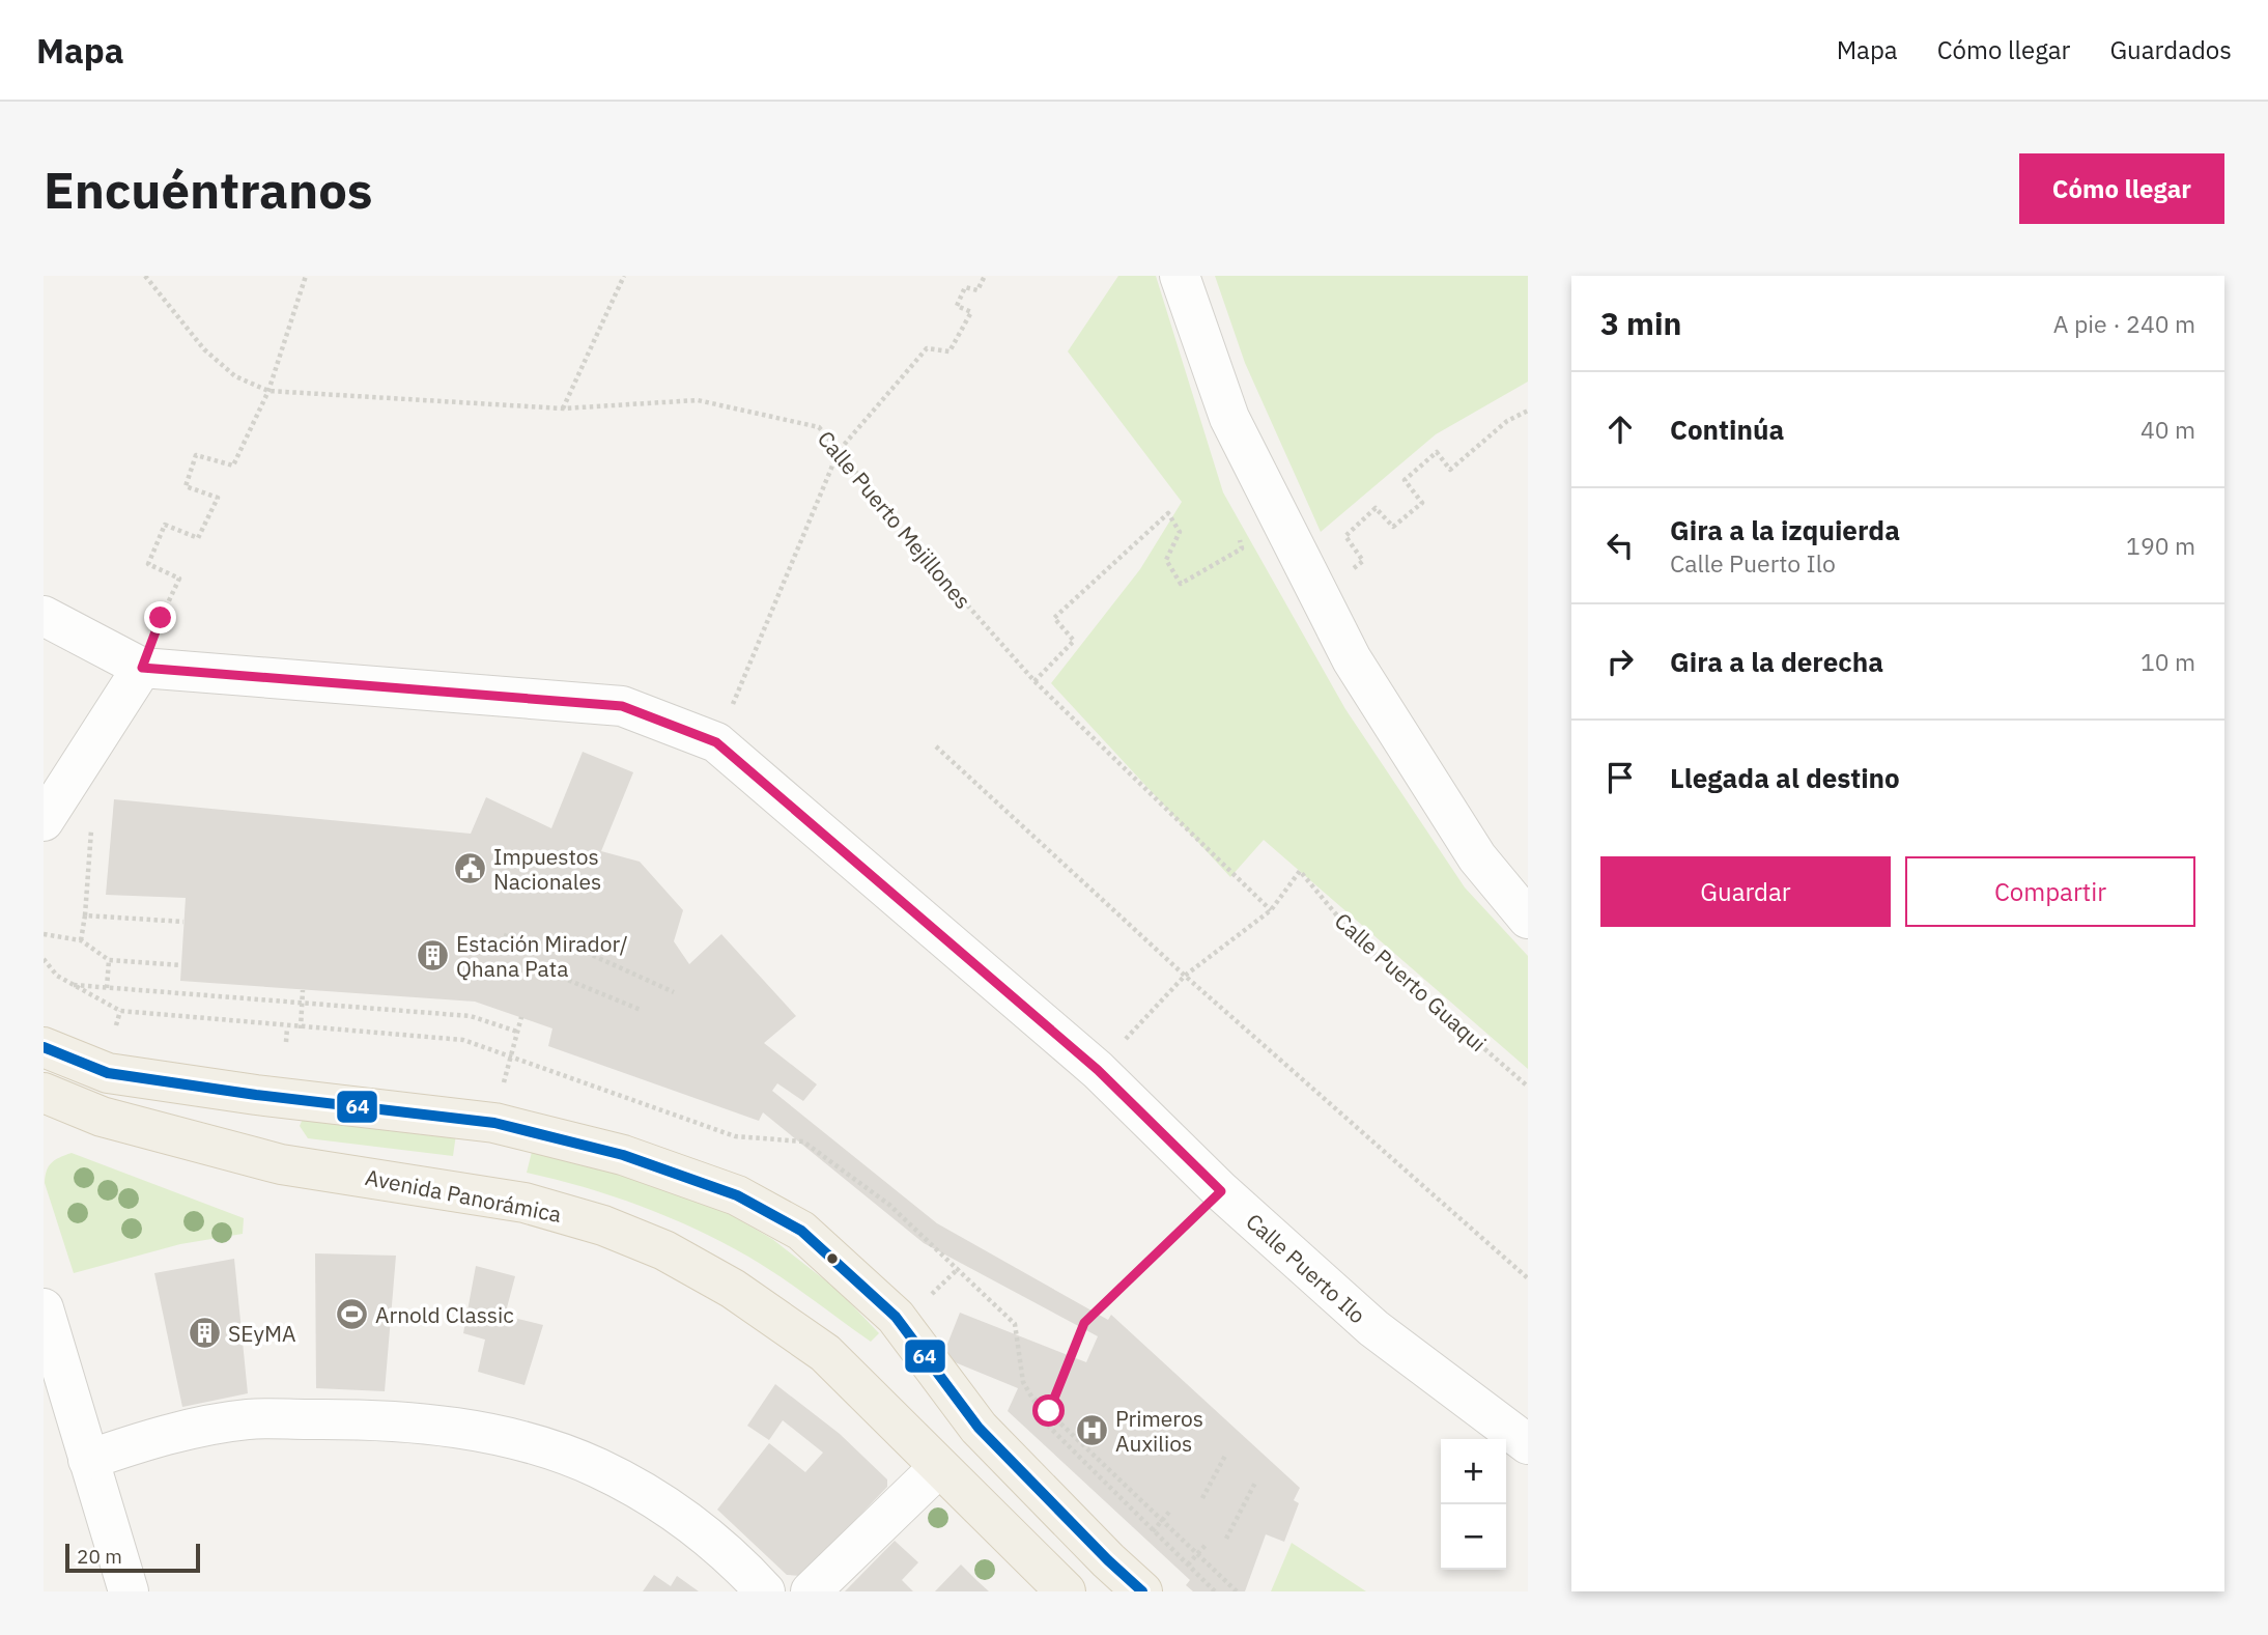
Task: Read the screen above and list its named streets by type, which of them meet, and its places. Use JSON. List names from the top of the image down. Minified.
{"streets":{"main road":["Avenida Panorámica"],"street":["Calle Puerto Ilo"],"path":["Calle Puerto Mejillones","Calle Puerto Guaqui"]},"crossings":[["Calle Puerto Mejillones","Calle Puerto Guaqui"]],"places":{"public building":["Impuestos Nacionales"],"building":["Estación Mirador/ Qhana Pata","SEyMA"],"sports":["Arnold Classic"],"hospital":["Primeros Auxilios"]},"lines":["transit line 64"],"scale_bar":"20 m","page":{"header":"Mapa","nav":["Mapa","Cómo llegar","Guardados"],"buttons":["Cómo llegar",["Guardar","Compartir"]],"title":"Encuéntranos","heading":["3 min","A pie · 240 m"],"list":[["Continúa","40 m"],["Gira a la izquierda","Calle Puerto Ilo","190 m"],["Gira a la derecha","10 m"],"Llegada al destino"],"map_buttons":["+","−"],"scale":"20 m"}}
